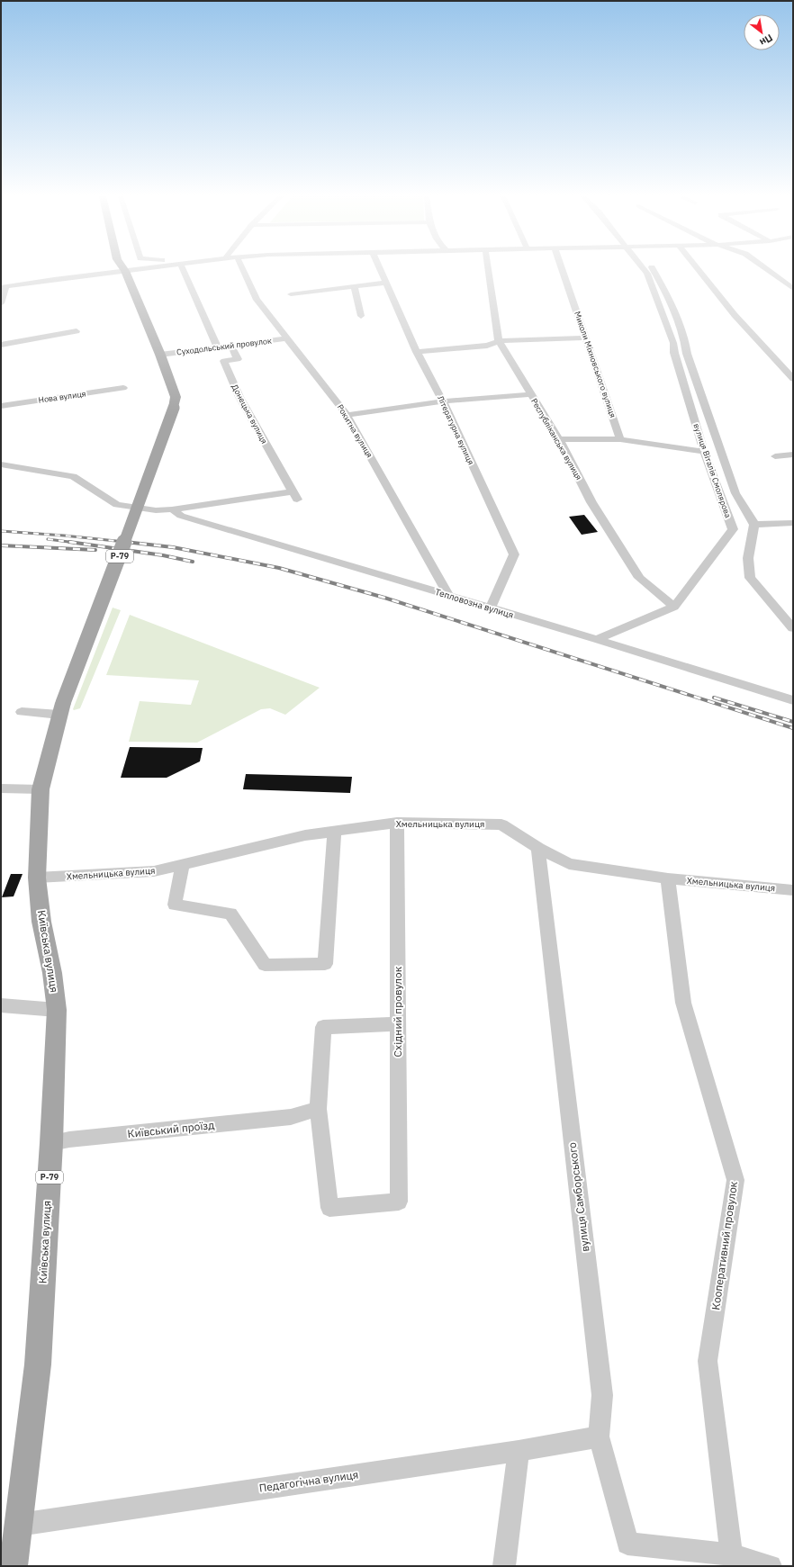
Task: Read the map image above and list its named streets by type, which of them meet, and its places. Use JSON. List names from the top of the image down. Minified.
{"streets":{"main road":["Р-79","Київська вулиця"],"street":["Суходольський провулок","Миколи Міхновського вулиця","Нова вулиця","Донецька вулиця","Літературна вулиця","Рокитна вулиця","Республіканська вулиця","вулиця Віталія Смолярова","Тепловозна вулиця","Хмельницька вулиця","Східний провулок","Київський проїзд","вулиця Самборського","Кооперативний провулок","Педагогічна вулиця"]},"crossings":[["Суходольський провулок","Донецька вулиця"],["Суходольський провулок","Рокитна вулиця"],["Суходольський провулок","Р-79"],["Донецька вулиця","Тепловозна вулиця"],["Літературна вулиця","Тепловозна вулиця"],["Рокитна вулиця","Тепловозна вулиця"],["Республіканська вулиця","вулиця Віталія Смолярова"],["Р-79","Київська вулиця"],["Хмельницька вулиця","Київська вулиця"],["Хмельницька вулиця","Східний провулок"],["Хмельницька вулиця","вулиця Самборського"],["Хмельницька вулиця","Кооперативний провулок"],["Київська вулиця","Київський проїзд"],["Київська вулиця","Педагогічна вулиця"],["Східний провулок","Київський проїзд"],["вулиця Самборського","Кооперативний провулок"],["вулиця Самборського","Педагогічна вулиця"]],"north":"bottom right"}
